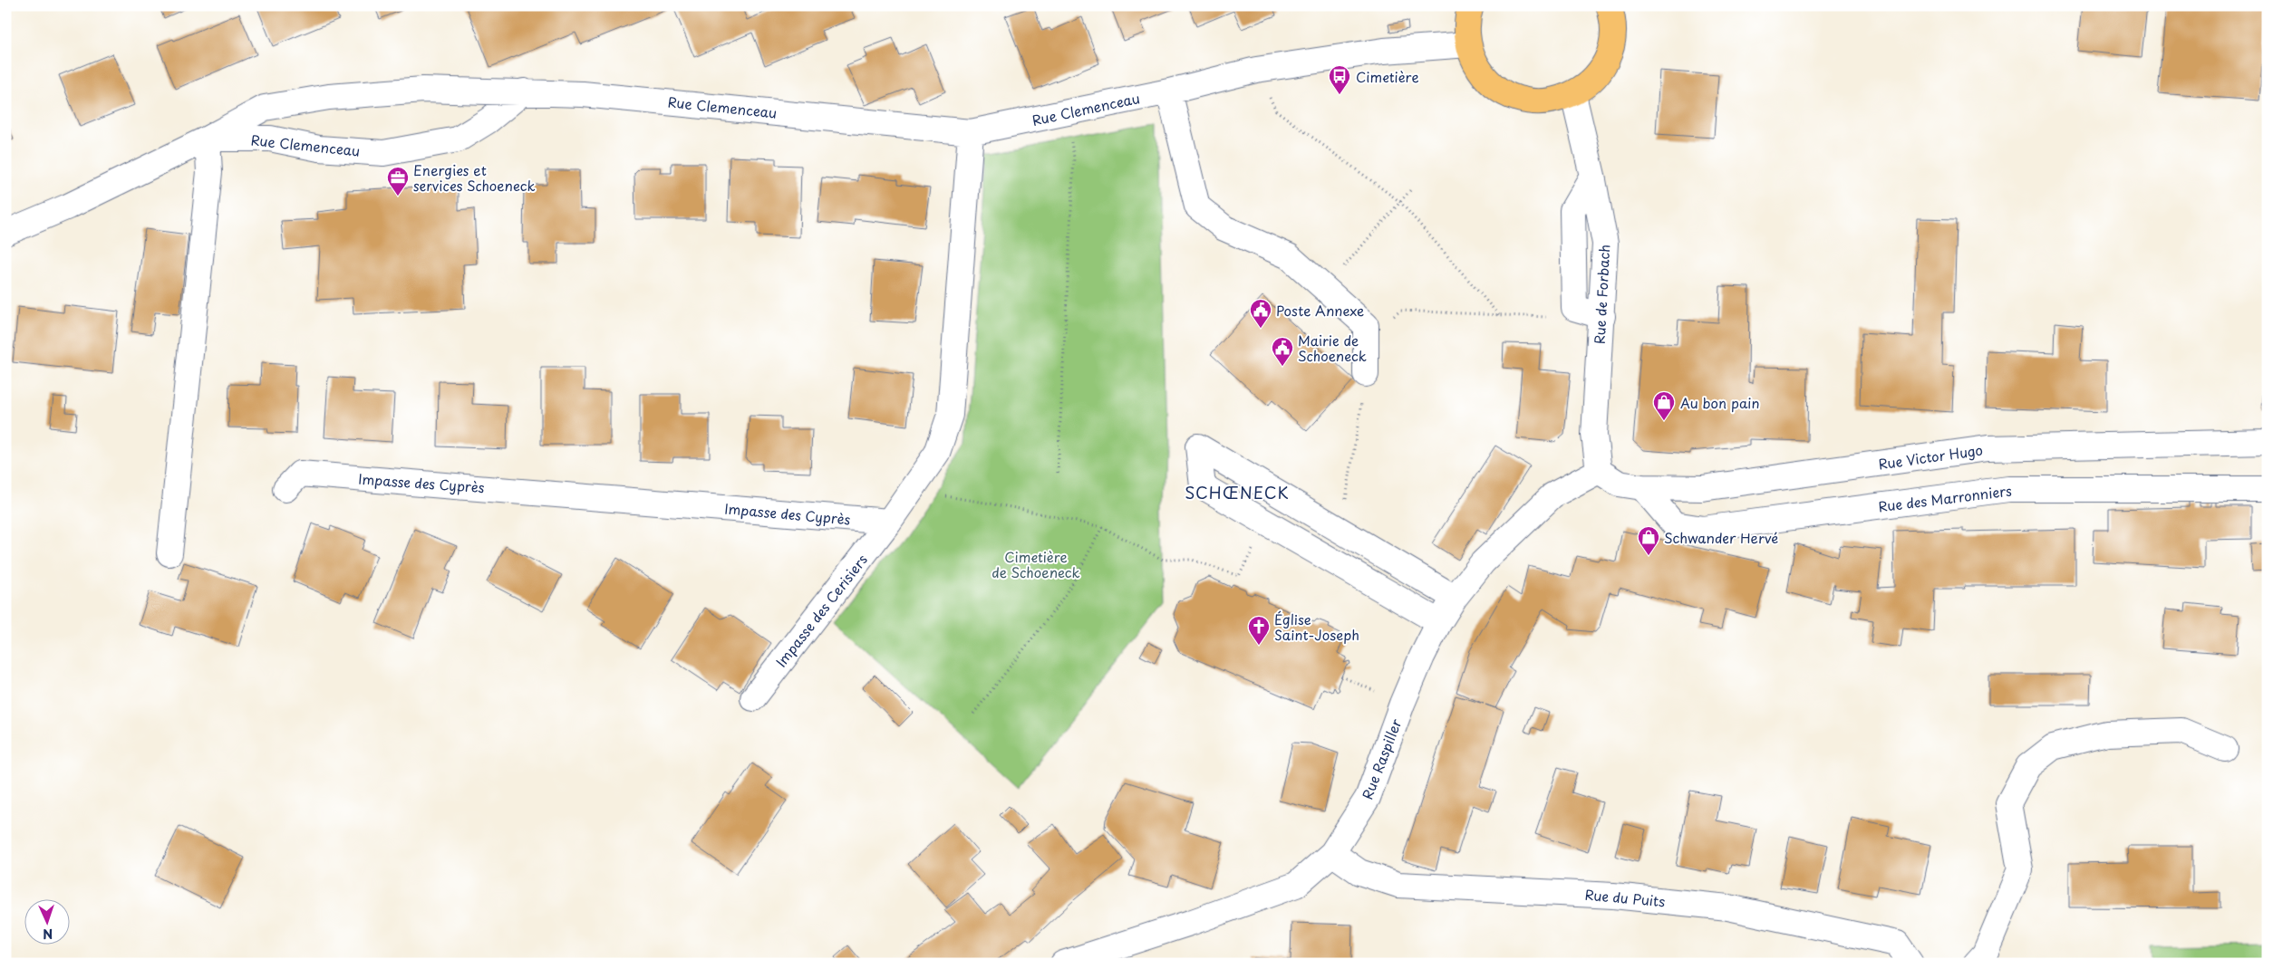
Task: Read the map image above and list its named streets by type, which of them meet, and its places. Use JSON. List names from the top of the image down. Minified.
{"streets":{"street":["Rue Clemenceau","Rue de Forbach","Rue Victor Hugo","Impasse des Cyprès","Rue des Marronniers","Impasse des Cerisiers","Rue Raspiller","Rue du Puits"]},"crossings":[["Rue de Forbach","Rue Victor Hugo"],["Rue de Forbach","Rue Raspiller"],["Rue Victor Hugo","Rue des Marronniers"],["Rue Victor Hugo","Rue Raspiller"],["Impasse des Cyprès","Impasse des Cerisiers"],["Rue Raspiller","Rue du Puits"]],"districts":["SCHŒNECK"],"parks":["Cimetière de Schoeneck"],"places":{"bus stop":["Cimetière"],"office":["Energies et services Schoeneck"],"public building":["Poste Annexe","Mairie de Schoeneck"],"shop":["Au bon pain","Schwander Hervé"],"church":["Église Saint-Joseph"]},"north":"bottom"}
